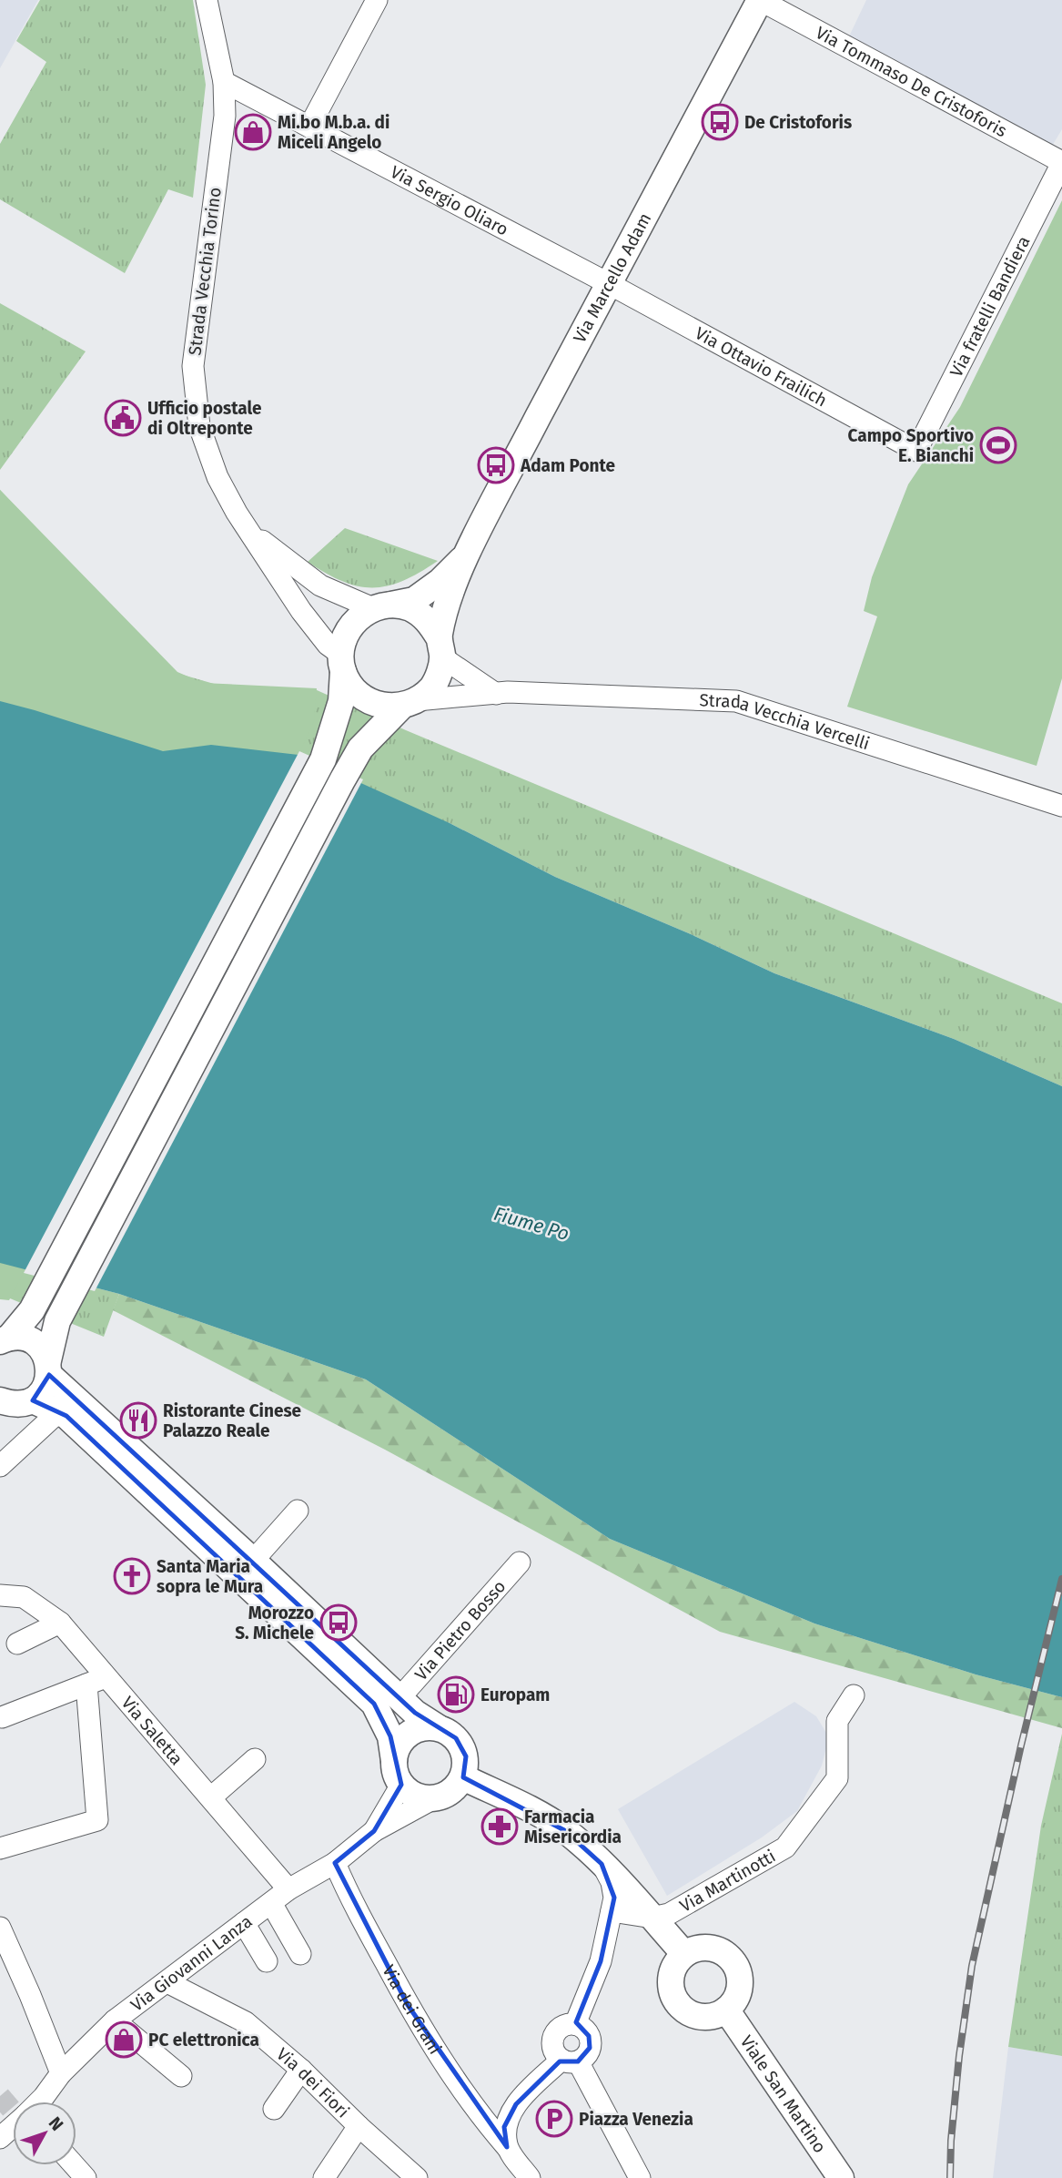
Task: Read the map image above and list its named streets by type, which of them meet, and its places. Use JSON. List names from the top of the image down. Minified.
{"streets":{"main road":["Via Marcello Adam","Viale San Martino"],"street":["Via Tommaso De Cristoforis","Via Sergio Oliaro","Strada Vecchia Torino","Via fratelli Bandiera","Via Ottavio Frailich","Strada Vecchia Vercelli","Via Pietro Bosso","Via Saletta","Via Martinotti","Via Giovanni Lanza","Via dei Grani","Via dei Fiori"]},"crossings":[["Via Tommaso De Cristoforis","Via Marcello Adam"],["Via Tommaso De Cristoforis","Via fratelli Bandiera"],["Via Sergio Oliaro","Strada Vecchia Torino"],["Via Sergio Oliaro","Via Marcello Adam"],["Via Sergio Oliaro","Via Ottavio Frailich"],["Strada Vecchia Torino","Via Marcello Adam"],["Strada Vecchia Torino","Strada Vecchia Vercelli"],["Via Marcello Adam","Via Ottavio Frailich"],["Via Marcello Adam","Strada Vecchia Vercelli"],["Via fratelli Bandiera","Via Ottavio Frailich"],["Via Saletta","Via Giovanni Lanza"],["Via Giovanni Lanza","Via dei Grani"],["Via Giovanni Lanza","Via dei Fiori"]],"water":["Fiume Po"],"places":{"bus stop":["De Cristoforis","Adam Ponte","Morozzo S. Michele"],"shop":["Mi.bo M.b.a. di Miceli Angelo","PC elettronica"],"public building":["Ufficio postale di Oltreponte"],"sports":["Campo Sportivo E. Bianchi"],"restaurant":["Ristorante Cinese Palazzo Reale"],"church":["Santa Maria sopra le Mura"],"fuel station":["Europam"],"pharmacy":["Farmacia Misericordia"],"parking":["Piazza Venezia"]},"north":"top right"}
